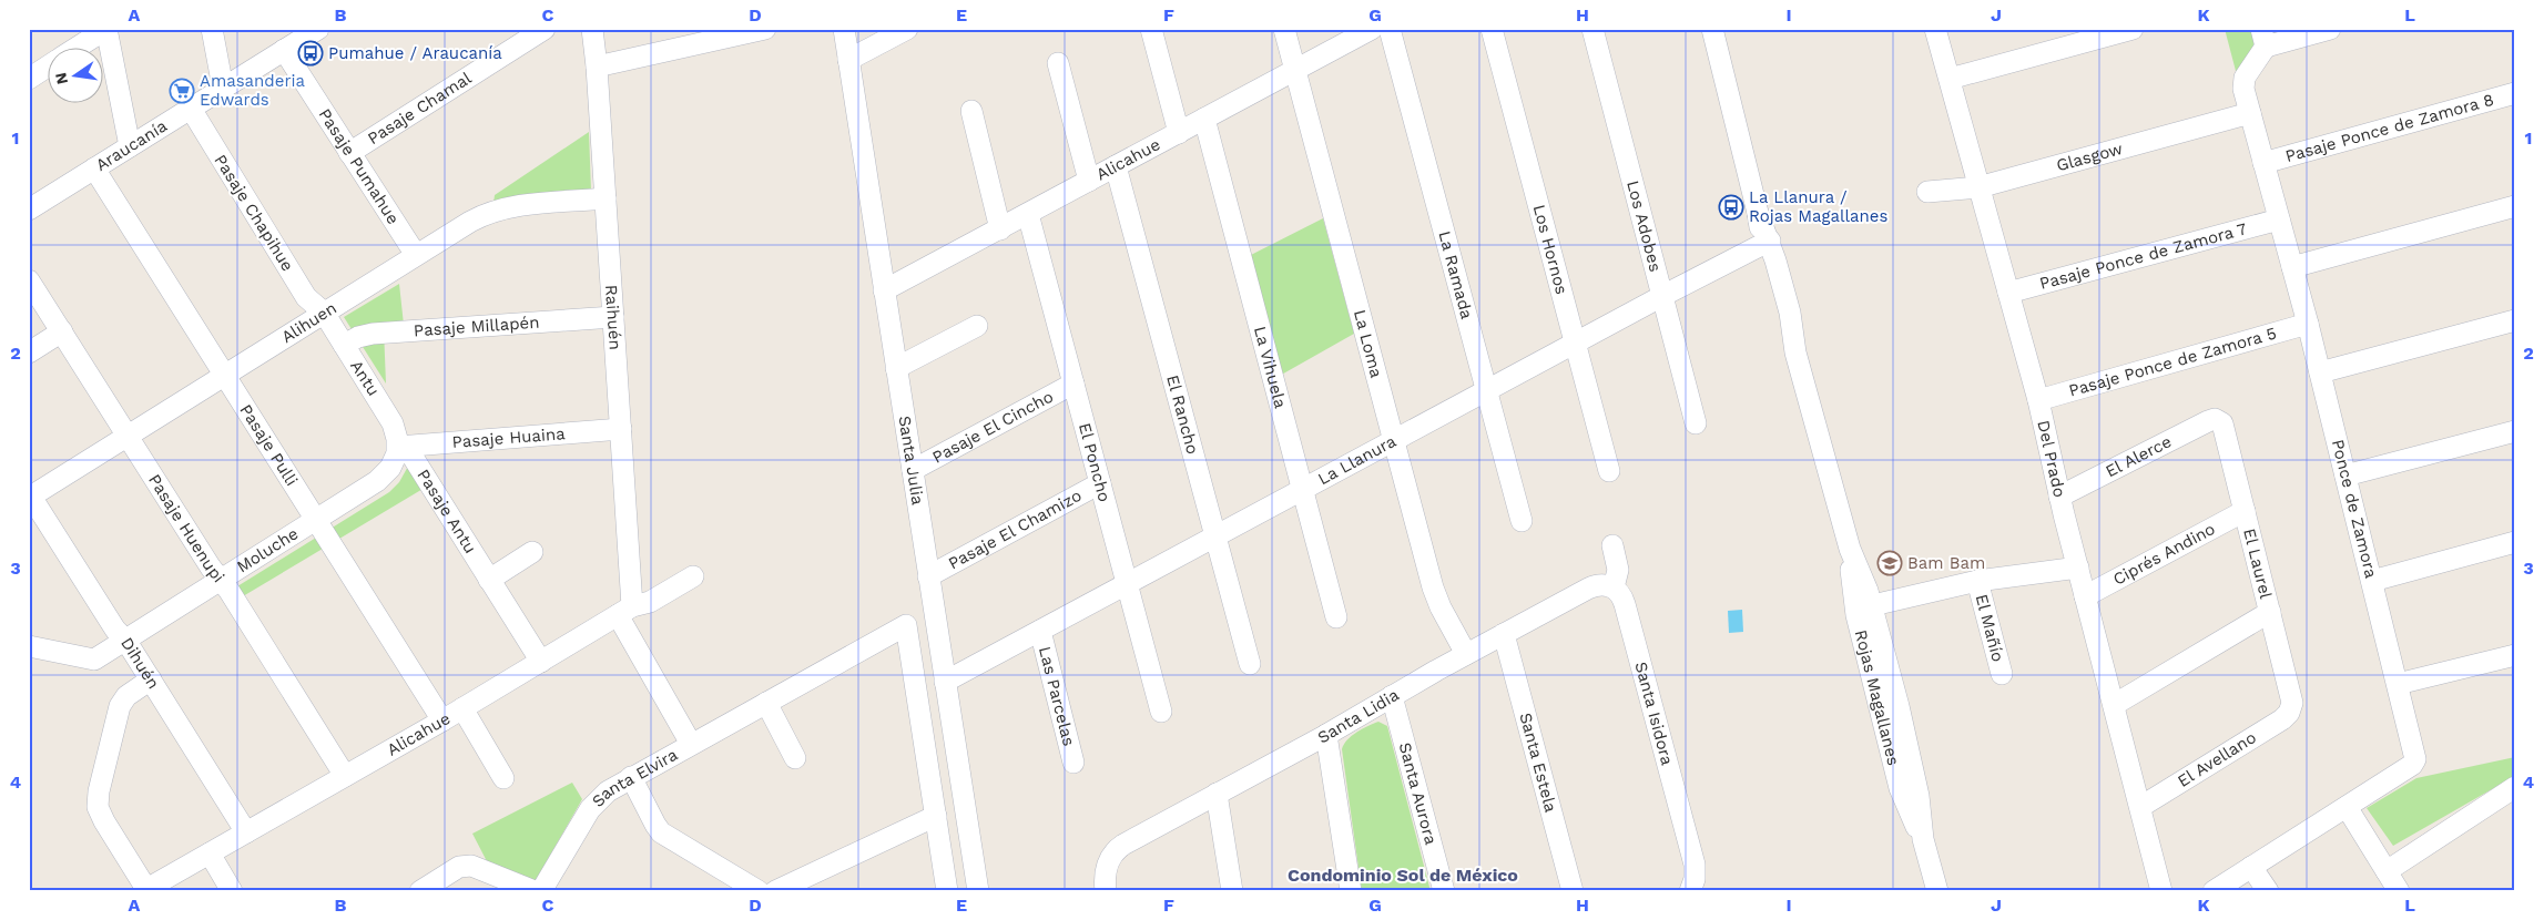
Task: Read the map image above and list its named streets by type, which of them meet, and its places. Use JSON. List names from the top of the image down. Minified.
{"streets":{"street":["Pasaje Chamal","Pasaje Ponce de Zamora 8","Araucanía","Glasgow","Alicahue","Pasaje Pumahue","Pasaje Chapihue","Los Adobes","Los Hornos","Pasaje Ponce de Zamora 7","La Ramada","Raihuén","Alihuen","Pasaje Millapén","La Loma","Pasaje Ponce de Zamora 5","La Vihuela","Antu","El Rancho","Pasaje El Cincho","Pasaje Huaina","Pasaje Pulli","El Alerce","La Llanura","Del Prado","Santa Julia","El Poncho","Ponce de Zamora","Pasaje Antu","Pasaje Huenupi","Pasaje El Chamizo","Moluche","Ciprés Andino","El Laurel","El Mañío","Dihuén","Las Parcelas","Rojas Magallanes","Santa Isidora","Santa Lidia","El Avellano","Santa Estela","Santa Elvira","Santa Aurora"]},"crossings":[["Pasaje Chamal","Pasaje Pumahue"],["Pasaje Ponce de Zamora 8","Ponce de Zamora"],["Araucanía","Pasaje Pumahue"],["Araucanía","Pasaje Chapihue"],["Araucanía","Pasaje Pulli"],["Glasgow","Del Prado"],["Glasgow","Ponce de Zamora"],["Alicahue","Raihuén"],["Alicahue","La Loma"],["Alicahue","La Vihuela"],["Alicahue","El Rancho"],["Alicahue","Pasaje Pulli"],["Alicahue","Santa Julia"],["Alicahue","El Poncho"],["Alicahue","Pasaje Antu"],["Alicahue","Pasaje Huenupi"],["Alicahue","Dihuén"],["Pasaje Pumahue","Alihuen"],["Pasaje Chapihue","Alihuen"],["Pasaje Chapihue","Antu"],["Los Adobes","La Llanura"],["Los Hornos","La Llanura"],["Pasaje Ponce de Zamora 7","Del Prado"],["Pasaje Ponce de Zamora 7","Ponce de Zamora"],["La Ramada","La Llanura"],["Raihuén","Alihuen"],["Raihuén","Pasaje Millapén"],["Raihuén","Pasaje Huaina"],["Raihuén","Santa Elvira"],["Alihuen","Antu"],["Alihuen","Pasaje Pulli"],["Alihuen","Pasaje Huenupi"],["Alihuen","Dihuén"],["Pasaje Millapén","Antu"],["La Loma","La Llanura"],["La Loma","Santa Lidia"],["Pasaje Ponce de Zamora 5","Del Prado"],["Pasaje Ponce de Zamora 5","Ponce de Zamora"],["La Vihuela","La Llanura"],["Antu","Pasaje Huaina"],["Antu","Pasaje Antu"],["Antu","Moluche"],["El Rancho","La Llanura"],["Pasaje El Cincho","Santa Julia"],["Pasaje El Cincho","El Poncho"],["Pasaje Huaina","Pasaje Antu"],["Pasaje Huaina","Moluche"],["Pasaje Pulli","Moluche"],["El Alerce","Del Prado"],["El Alerce","El Laurel"],["La Llanura","Santa Julia"],["La Llanura","El Poncho"],["La Llanura","Las Parcelas"],["La Llanura","Rojas Magallanes"],["Del Prado","Ciprés Andino"],["Del Prado","El Avellano"],["Santa Julia","Pasaje El Chamizo"],["El Poncho","Pasaje El Chamizo"],["Pasaje Antu","Moluche"],["Pasaje Huenupi","Moluche"],["Moluche","Dihuén"],["Ciprés Andino","El Laurel"],["El Laurel","El Avellano"],["Santa Isidora","Santa Lidia"],["Santa Lidia","Santa Estela"],["Santa Lidia","Santa Aurora"]],"districts":["Condominio Sol de México"],"places":{"bus stop":["Pumahue / Araucanía","La Llanura / Rojas Magallanes"],"supermarket":["Amasanderia Edwards"],"school or university":["Bam Bam"]},"north":"left","grid":{"columns":["A","B","C","D","E","F","G","H","I","J","K","L"],"rows":["1","2","3","4"]}}
